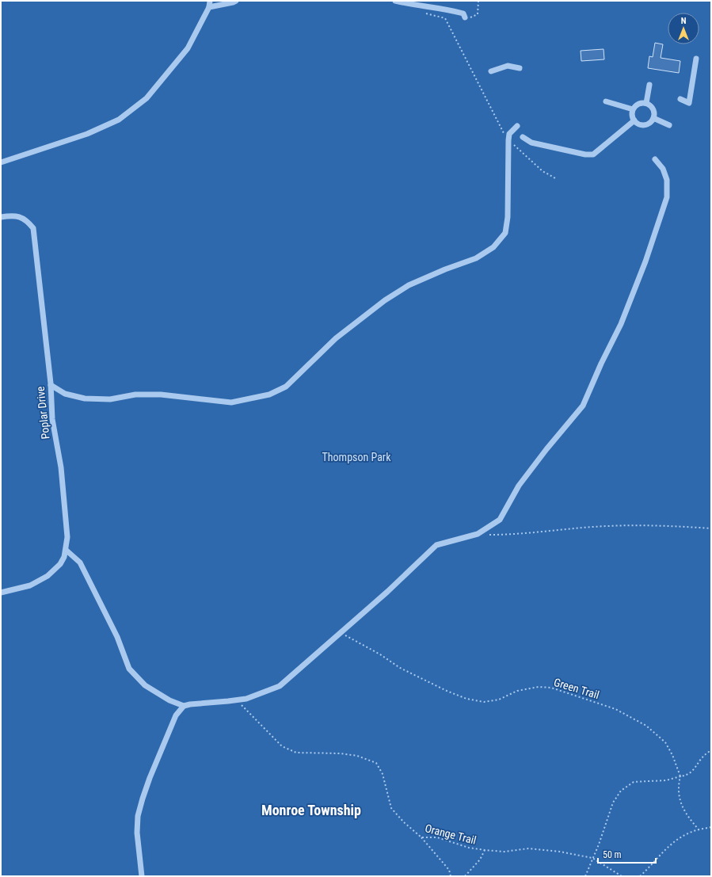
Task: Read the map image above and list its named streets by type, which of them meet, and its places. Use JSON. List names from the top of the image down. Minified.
{"streets":{"street":["Poplar Drive"],"path":["Green Trail","Orange Trail"]},"districts":["Monroe Township"],"parks":["Thompson Park"],"scale_bar":"50 m","north":"top"}
